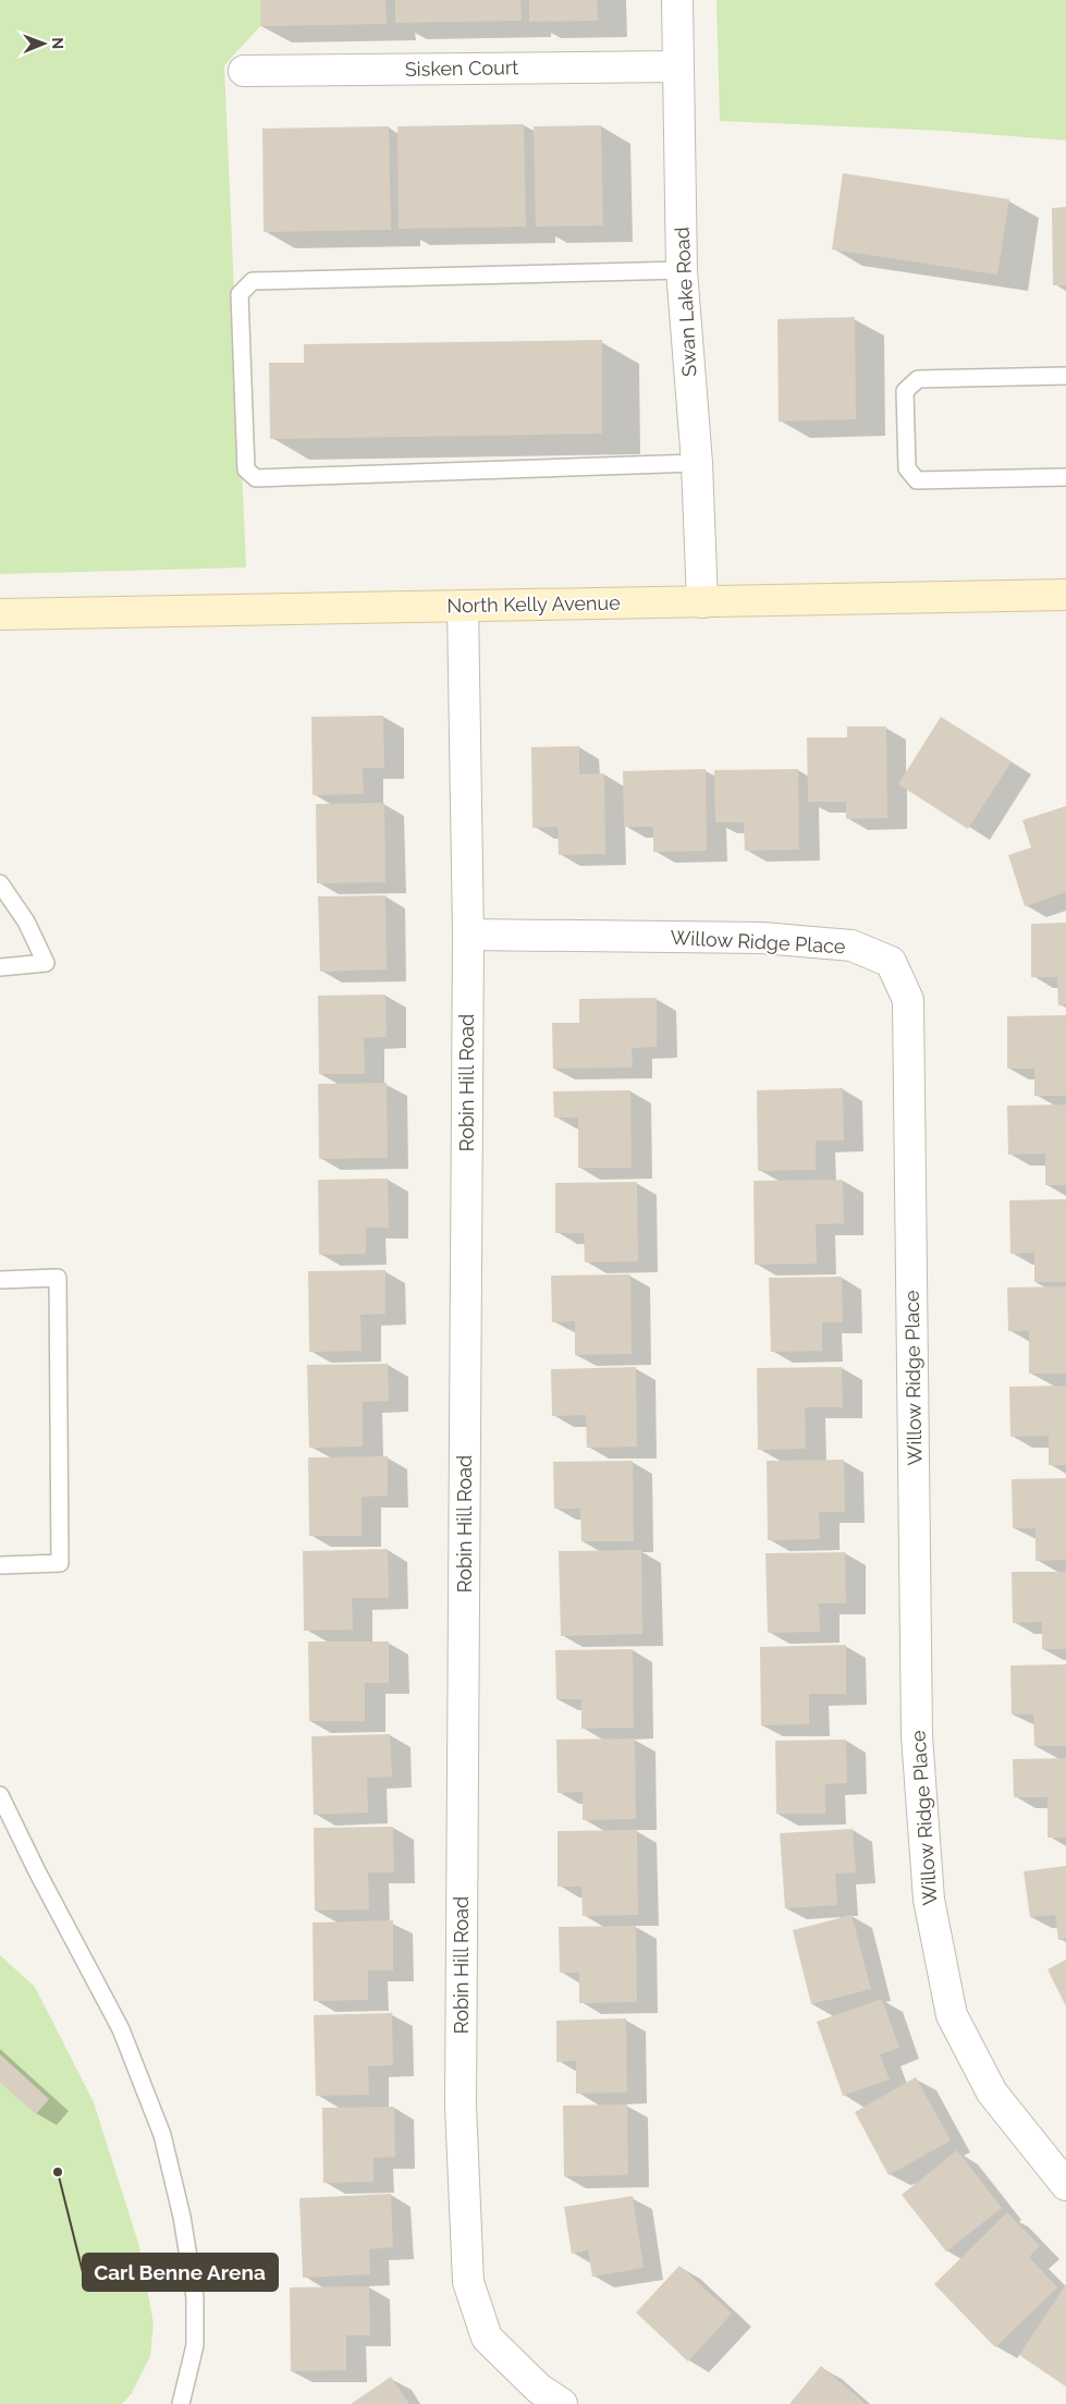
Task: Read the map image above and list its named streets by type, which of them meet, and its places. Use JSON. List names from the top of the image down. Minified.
{"streets":{"main road":["North Kelly Avenue"],"street":["Sisken Court","Swan Lake Road","Willow Ridge Place","Robin Hill Road"]},"crossings":[["Sisken Court","Swan Lake Road"],["Swan Lake Road","North Kelly Avenue"],["North Kelly Avenue","Robin Hill Road"],["Willow Ridge Place","Robin Hill Road"]],"places":["Carl Benne Arena"],"north":"right"}
